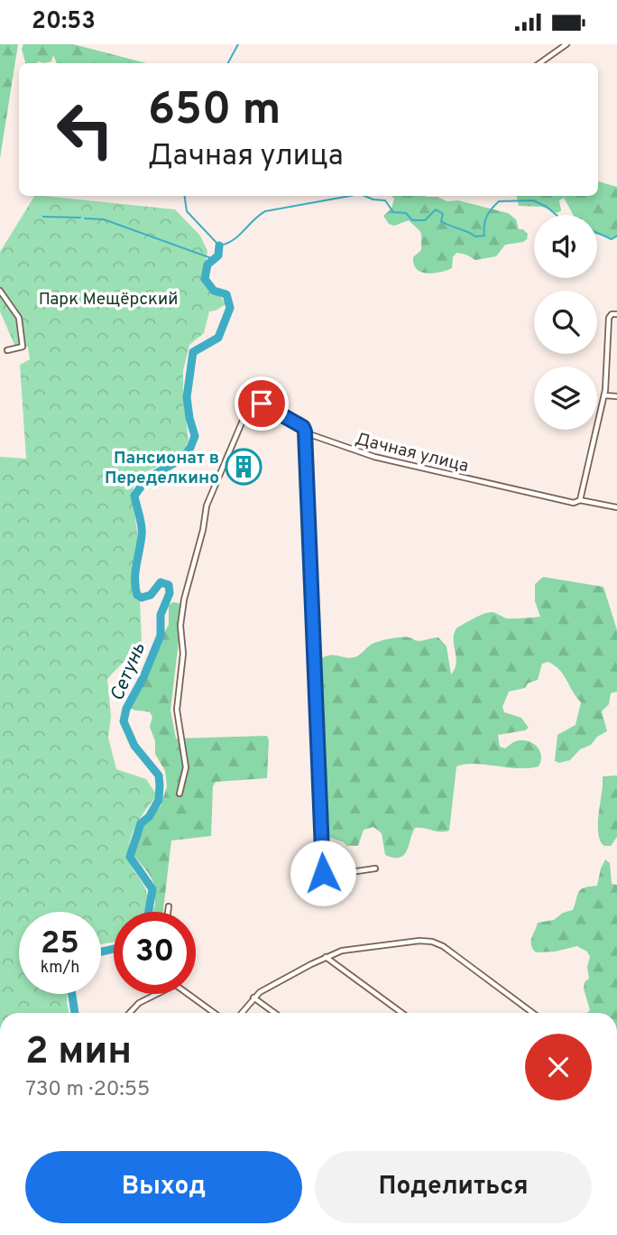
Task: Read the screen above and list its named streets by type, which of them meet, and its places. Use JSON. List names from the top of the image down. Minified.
{"streets":{"street":["Дачная улица"]},"water":["Сетунь"],"parks":["Парк Мещёрский"],"places":{"building":["Пансионат в Переделкино"]},"page":{"status":"20:53","turn":["650 m","Дачная улица"],"speed":"25 km/h","limit":"30","heading":["2 мин","730 m · 20:55"],"buttons":["Выход","Поделиться"]}}
